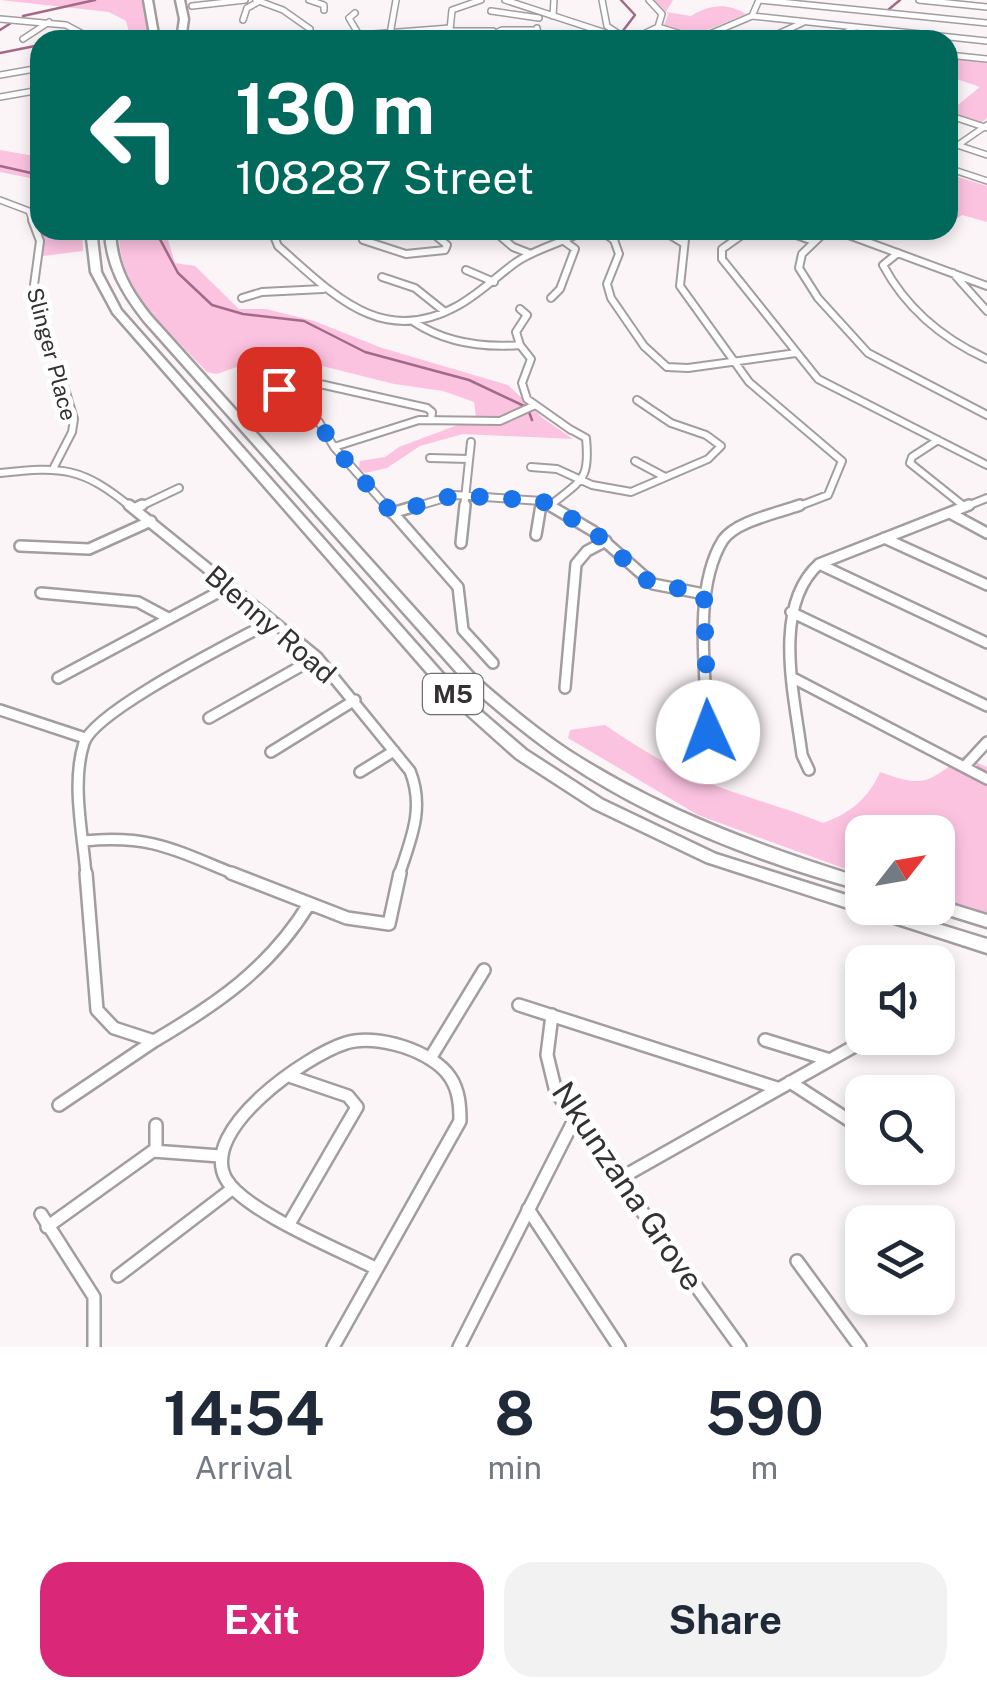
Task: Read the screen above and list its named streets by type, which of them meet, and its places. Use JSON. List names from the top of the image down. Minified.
{"streets":{"main road":["M5"],"street":["Slinger Place","Blenny Road","Nkunzana Grove"]},"crossings":[["Slinger Place","Blenny Road"]],"north":"top right","page":{"turn":["130 m","108287 Street"],"eta":["14:54","Arrival","8","min","590","m"],"buttons":["Exit","Share"]}}
